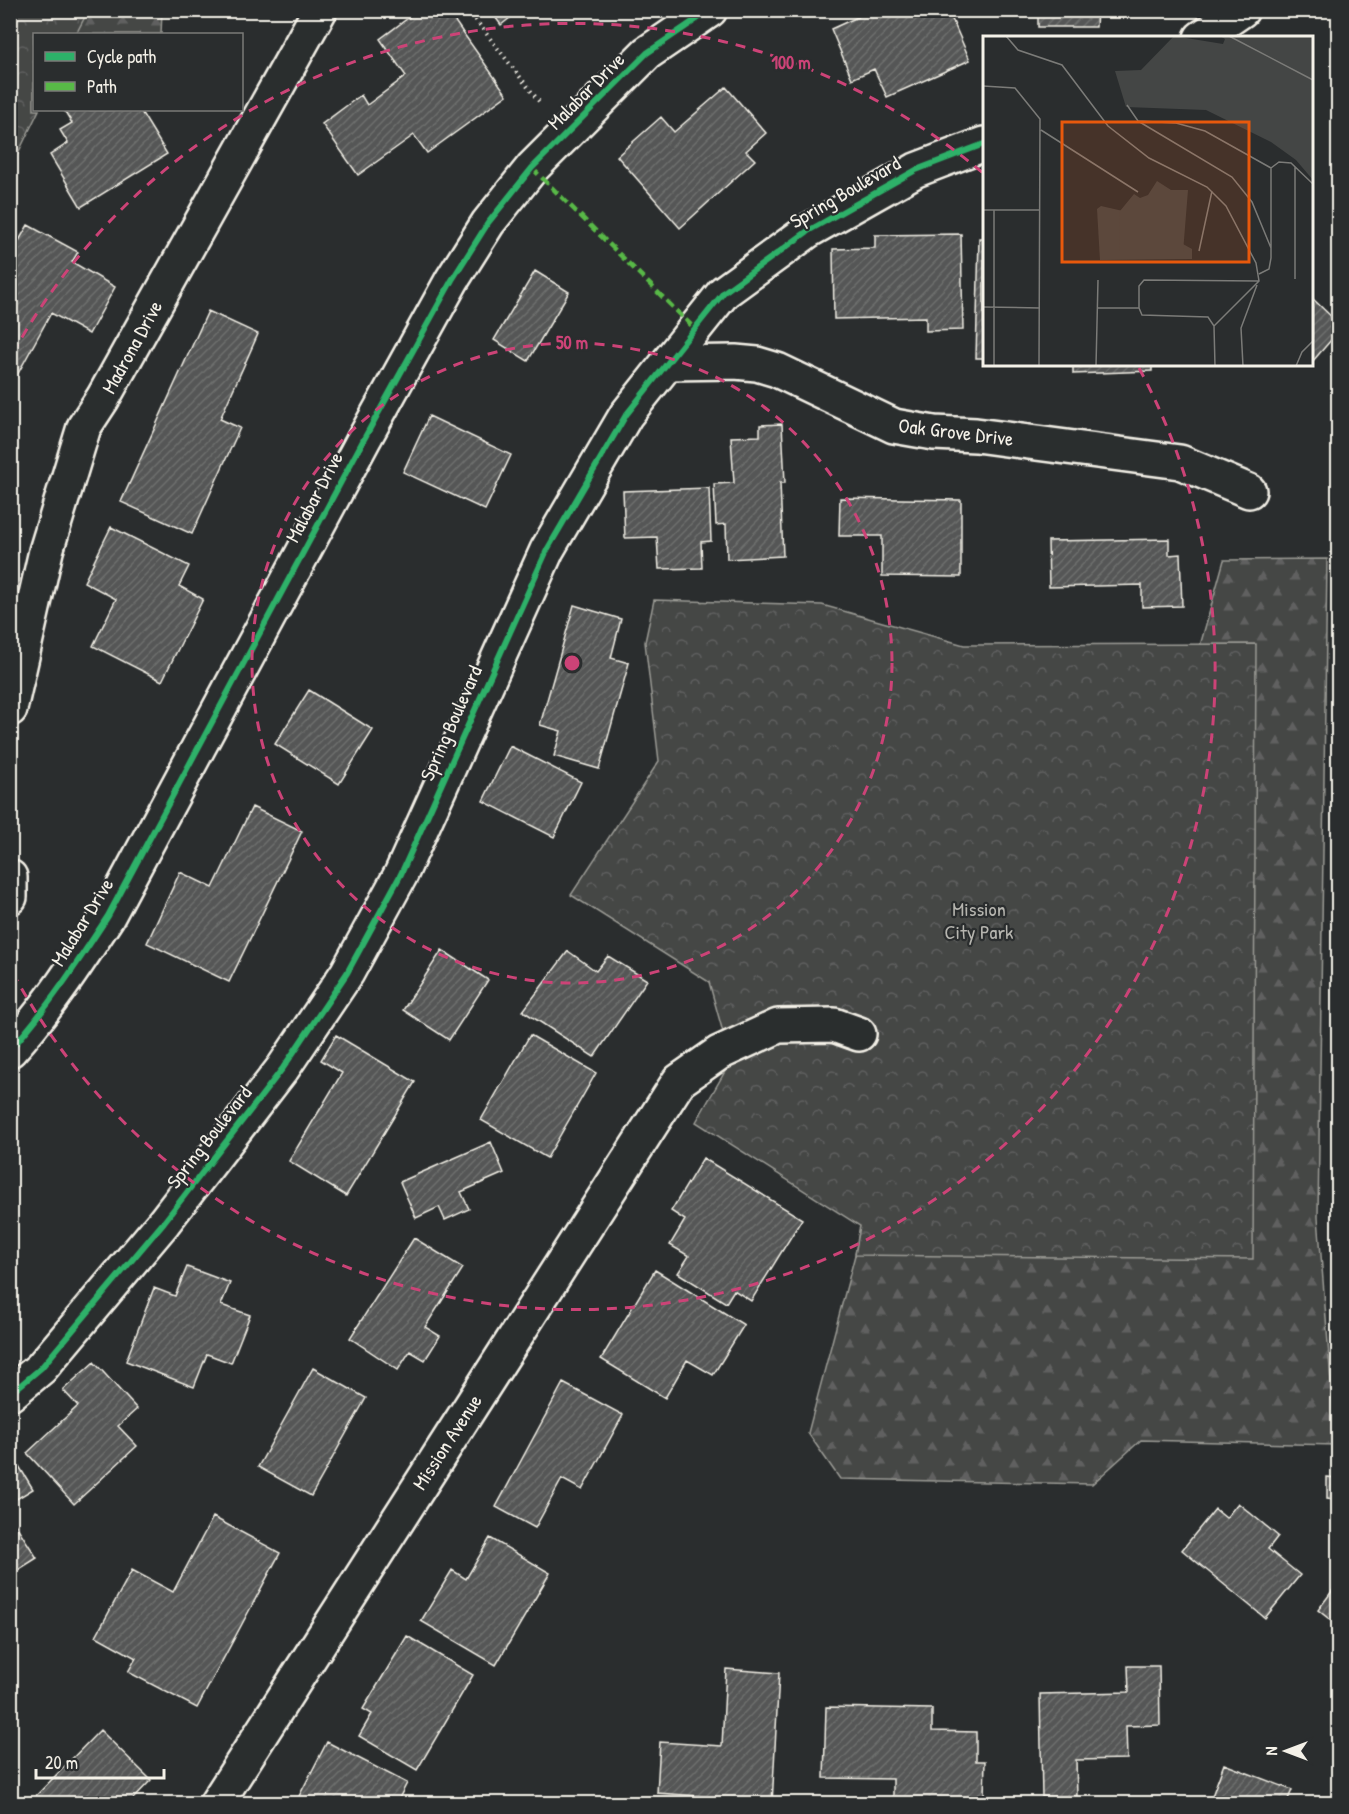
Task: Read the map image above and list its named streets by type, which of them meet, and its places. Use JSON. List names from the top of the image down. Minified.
{"streets":{"street":["Malabar Drive","Spring Boulevard","Madrona Drive","Oak Grove Drive","Mission Avenue"]},"crossings":[["Spring Boulevard","Oak Grove Drive"]],"parks":["Mission City Park"],"legend":["Cycle path","Path"],"scale_bar":"20 m","north":"left","rings":["100 m","50 m"]}
